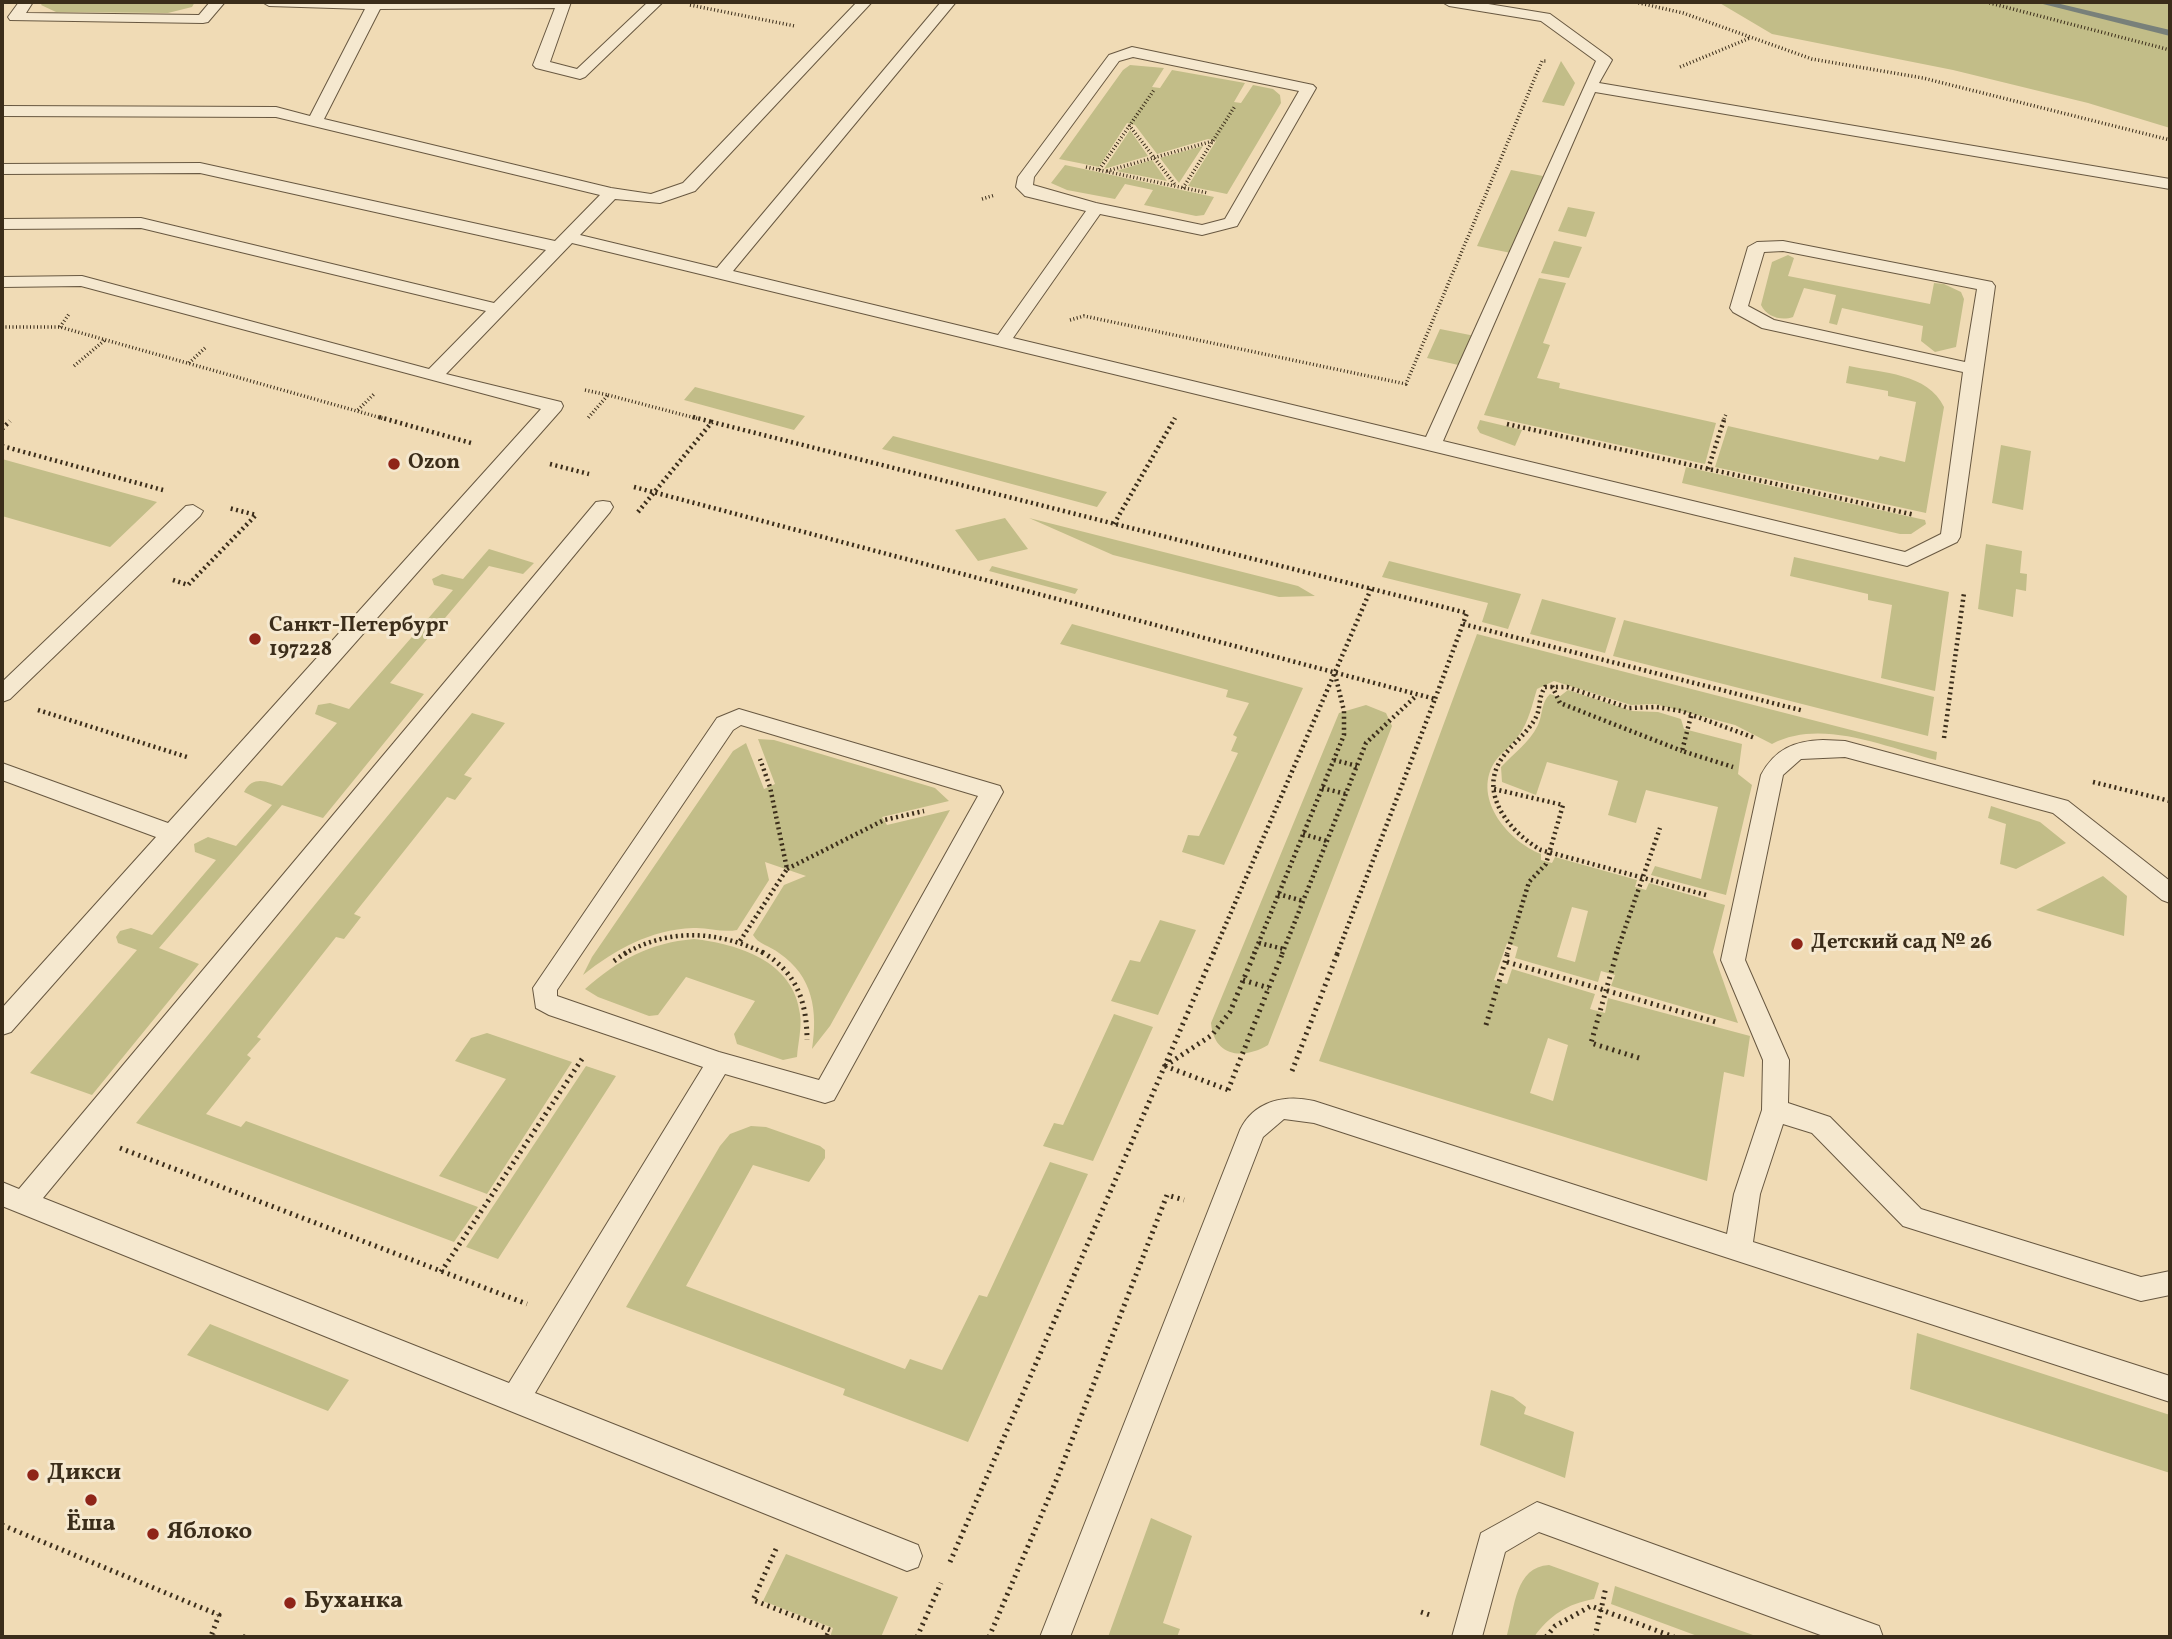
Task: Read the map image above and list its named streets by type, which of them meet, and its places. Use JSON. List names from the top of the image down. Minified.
{"places":["Ozon","Санкт-Петербург 197228","Детский сад № 26","Дикси","Ёша","Яблоко","Буханка"]}
